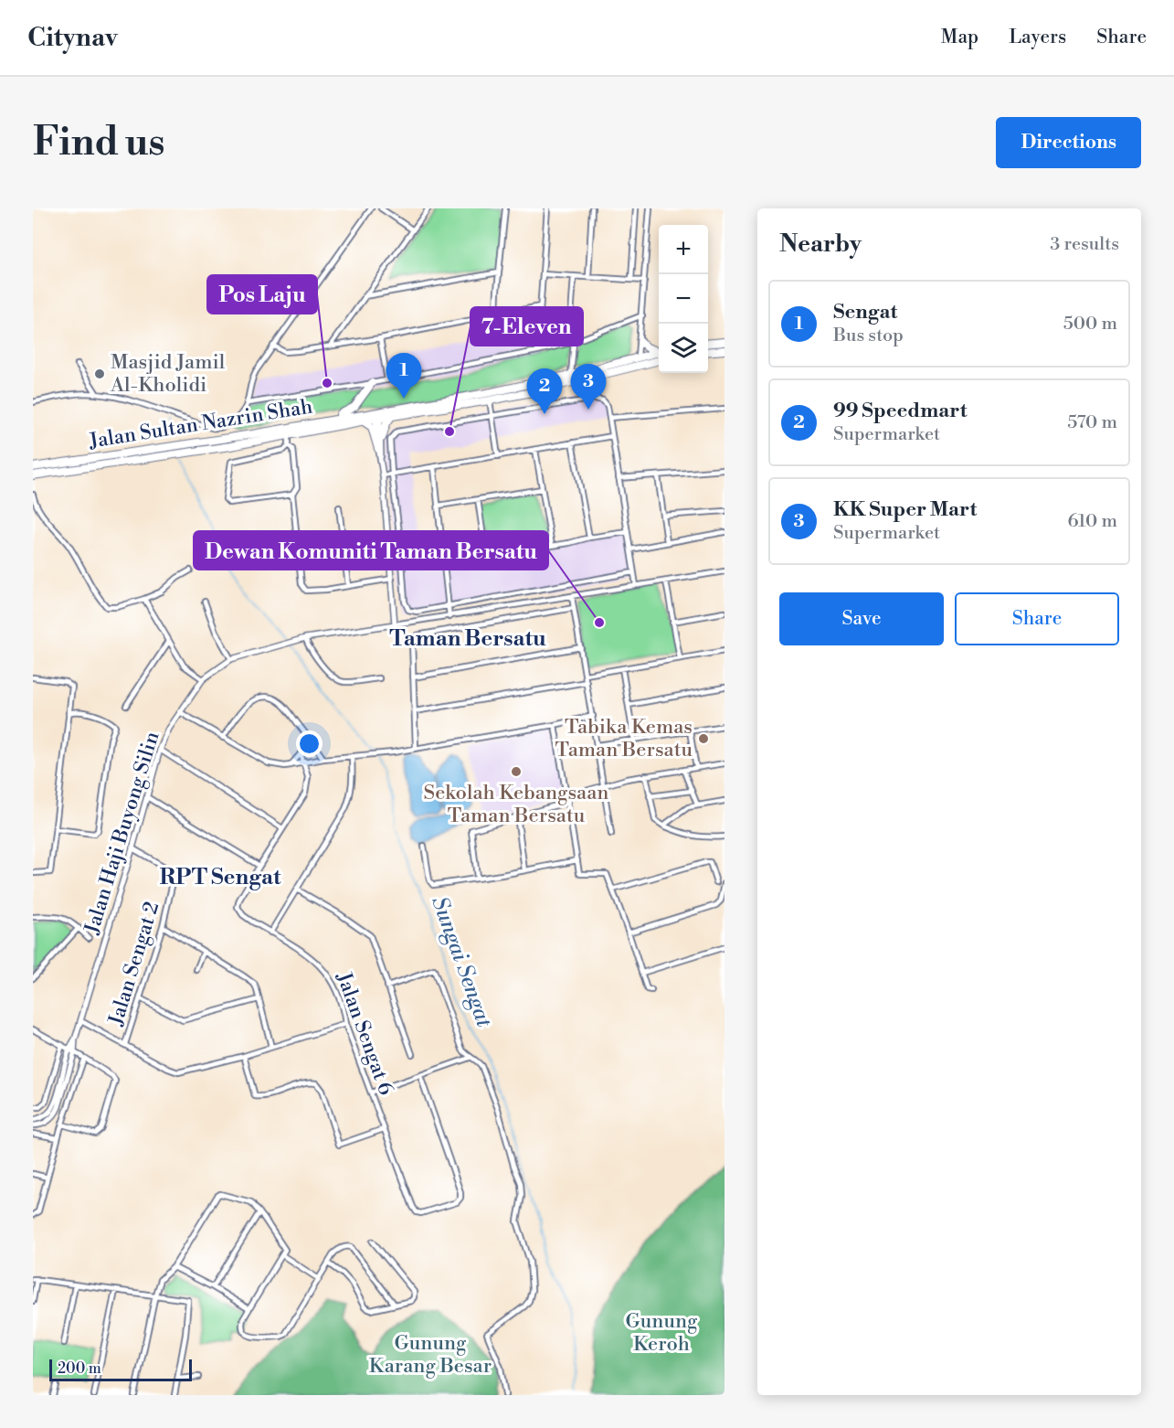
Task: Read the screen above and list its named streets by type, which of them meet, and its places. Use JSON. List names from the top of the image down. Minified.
{"streets":{"highway":["Jalan Sultan Nazrin Shah"],"street":["Jalan Haji Buyong Silin","Jalan Sengat 2","Jalan Sengat 6"]},"crossings":[["Jalan Haji Buyong Silin","Jalan Sengat 2"]],"districts":["Taman Bersatu","RPT Sengat"],"water":["Sungai Sengat"],"parks":["Gunung Keroh","Gunung Karang Besar"],"places":["Masjid Jamil Al-Kholidi","Pos Laju","7-Eleven","Dewan Komuniti Taman Bersatu","Tabika Kemas Taman Bersatu","Sekolah Kebangsaan Taman Bersatu"],"scale_bar":"200 m","page":{"header":"Citynav","nav":["Map","Layers","Share"],"buttons":["Directions",["Save","Share"]],"title":"Find us","heading":["Nearby","3 results"],"map_buttons":["+","−"],"list":[{"mark":"1","name":"Sengat","note":"Bus stop","value":"500 m"},{"mark":"2","name":"99 Speedmart","note":"Supermarket","value":"570 m"},{"mark":"3","name":"KK Super Mart","note":"Supermarket","value":"610 m"}],"pins":["1","3","2"],"scale":"200 m"}}
